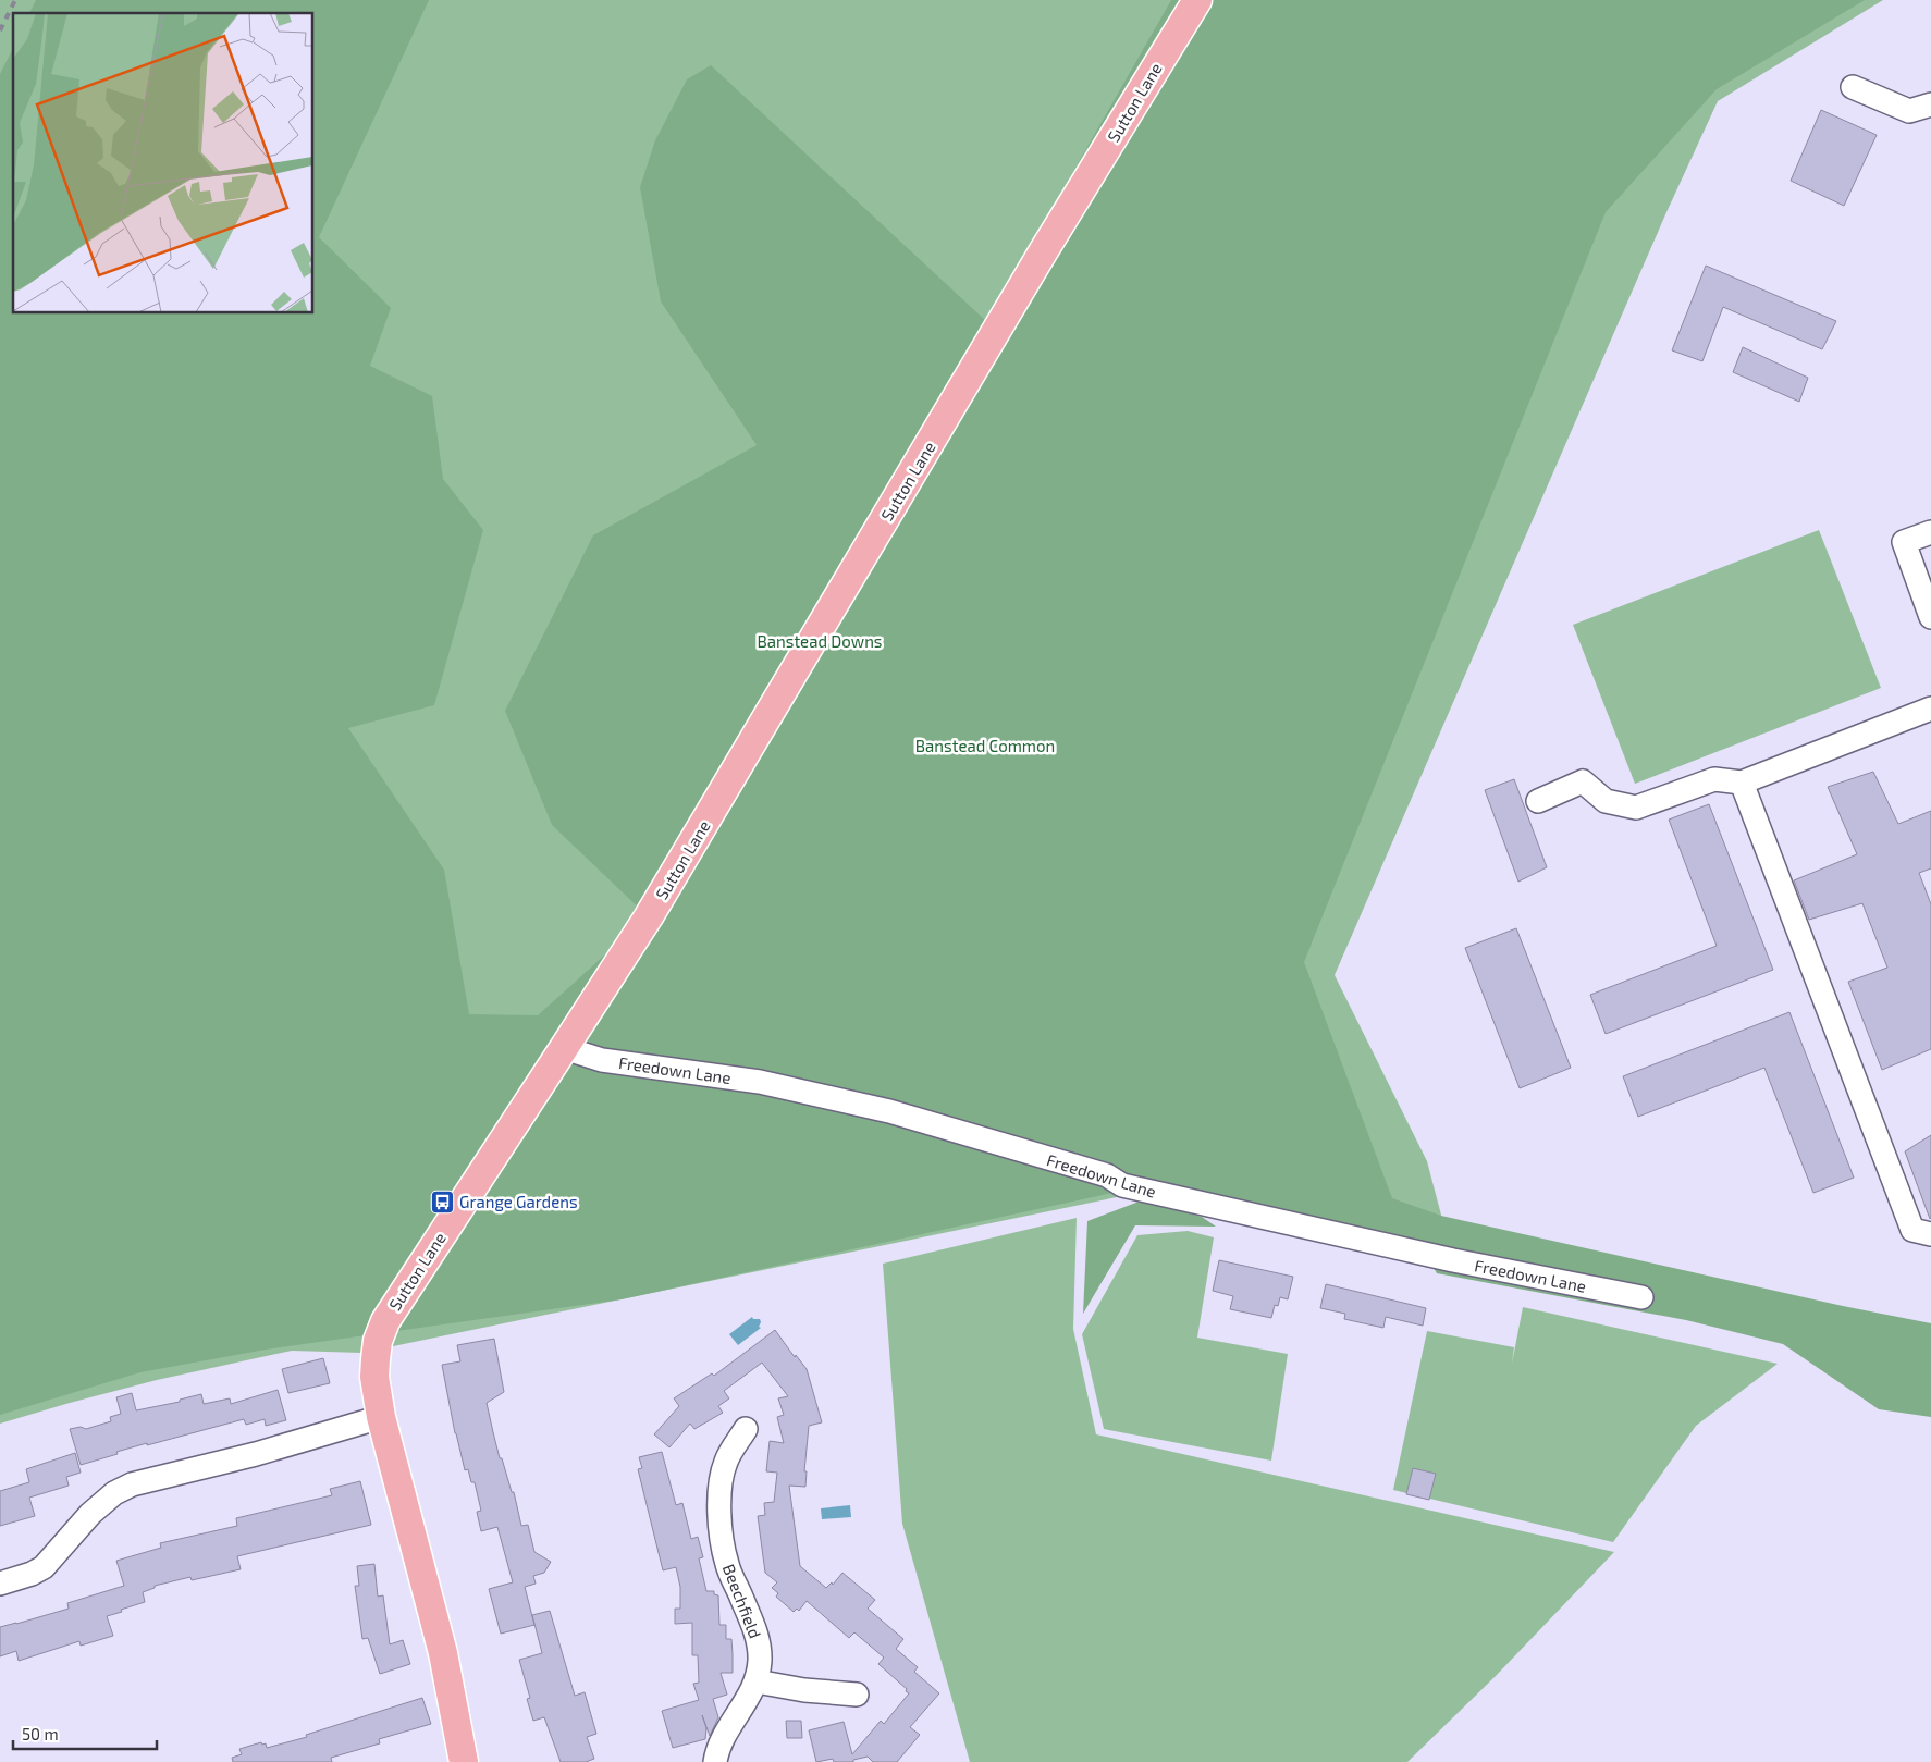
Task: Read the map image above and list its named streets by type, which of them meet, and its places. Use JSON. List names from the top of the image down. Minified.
{"streets":{"main road":["Sutton Lane"],"street":["Freedown Lane","Beechfield"]},"crossings":[["Sutton Lane","Freedown Lane"]],"parks":["Banstead Downs","Banstead Common"],"places":{"bus stop":["Grange Gardens"]},"scale_bar":"50 m"}
